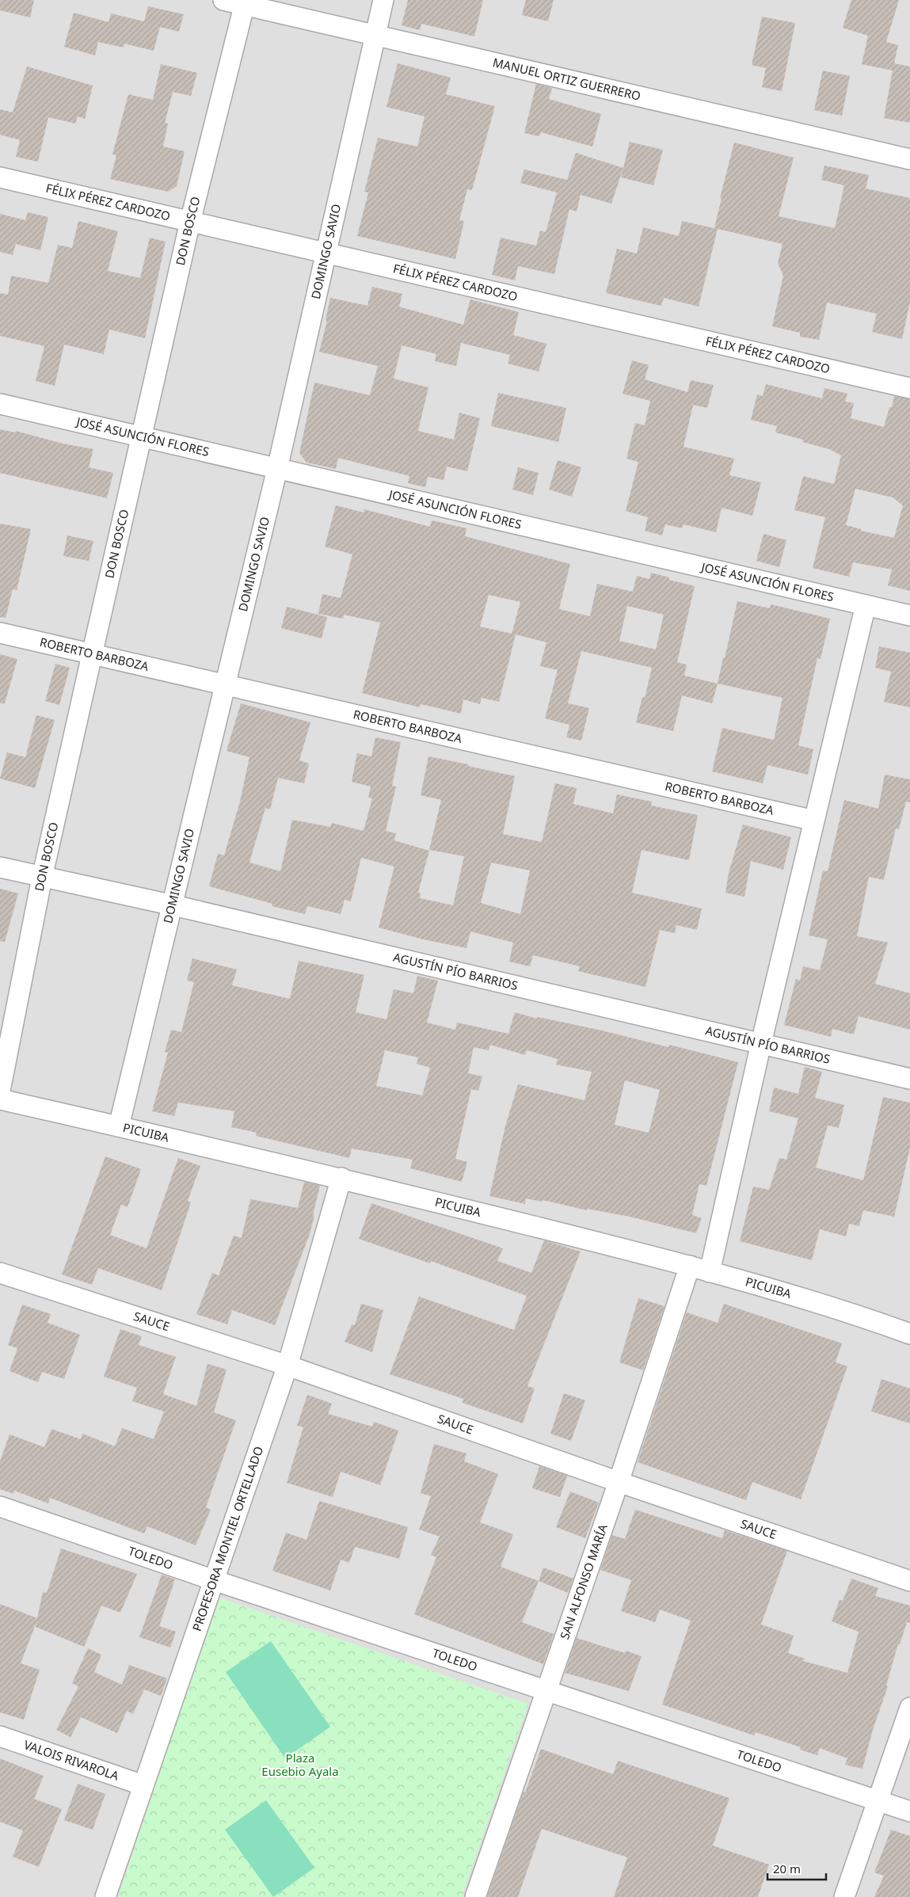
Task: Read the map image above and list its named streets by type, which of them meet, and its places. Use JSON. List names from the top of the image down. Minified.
{"streets":{"street":["MANUEL ORTIZ GUERRERO","FÉLIX PÉREZ CARDOZO","DON BOSCO","DOMINGO SAVIO","JOSÉ ASUNCIÓN FLORES","ROBERTO BARBOZA","AGUSTÍN PÍO BARRIOS","PICUIBA","SAUCE","PROFESORA MONTIEL ORTELLADO","TOLEDO","SAN ALFONSO MARÍA","VALOIS RIVAROLA"]},"crossings":[["MANUEL ORTIZ GUERRERO","DON BOSCO"],["MANUEL ORTIZ GUERRERO","DOMINGO SAVIO"],["FÉLIX PÉREZ CARDOZO","DON BOSCO"],["FÉLIX PÉREZ CARDOZO","DOMINGO SAVIO"],["DON BOSCO","JOSÉ ASUNCIÓN FLORES"],["DON BOSCO","ROBERTO BARBOZA"],["DON BOSCO","AGUSTÍN PÍO BARRIOS"],["DOMINGO SAVIO","JOSÉ ASUNCIÓN FLORES"],["DOMINGO SAVIO","ROBERTO BARBOZA"],["DOMINGO SAVIO","AGUSTÍN PÍO BARRIOS"],["DOMINGO SAVIO","PICUIBA"],["PICUIBA","PROFESORA MONTIEL ORTELLADO"],["PICUIBA","SAN ALFONSO MARÍA"],["SAUCE","PROFESORA MONTIEL ORTELLADO"],["SAUCE","SAN ALFONSO MARÍA"],["PROFESORA MONTIEL ORTELLADO","TOLEDO"],["PROFESORA MONTIEL ORTELLADO","VALOIS RIVAROLA"],["TOLEDO","SAN ALFONSO MARÍA"]],"parks":["Plaza Eusebio Ayala"],"scale_bar":"20 m"}
